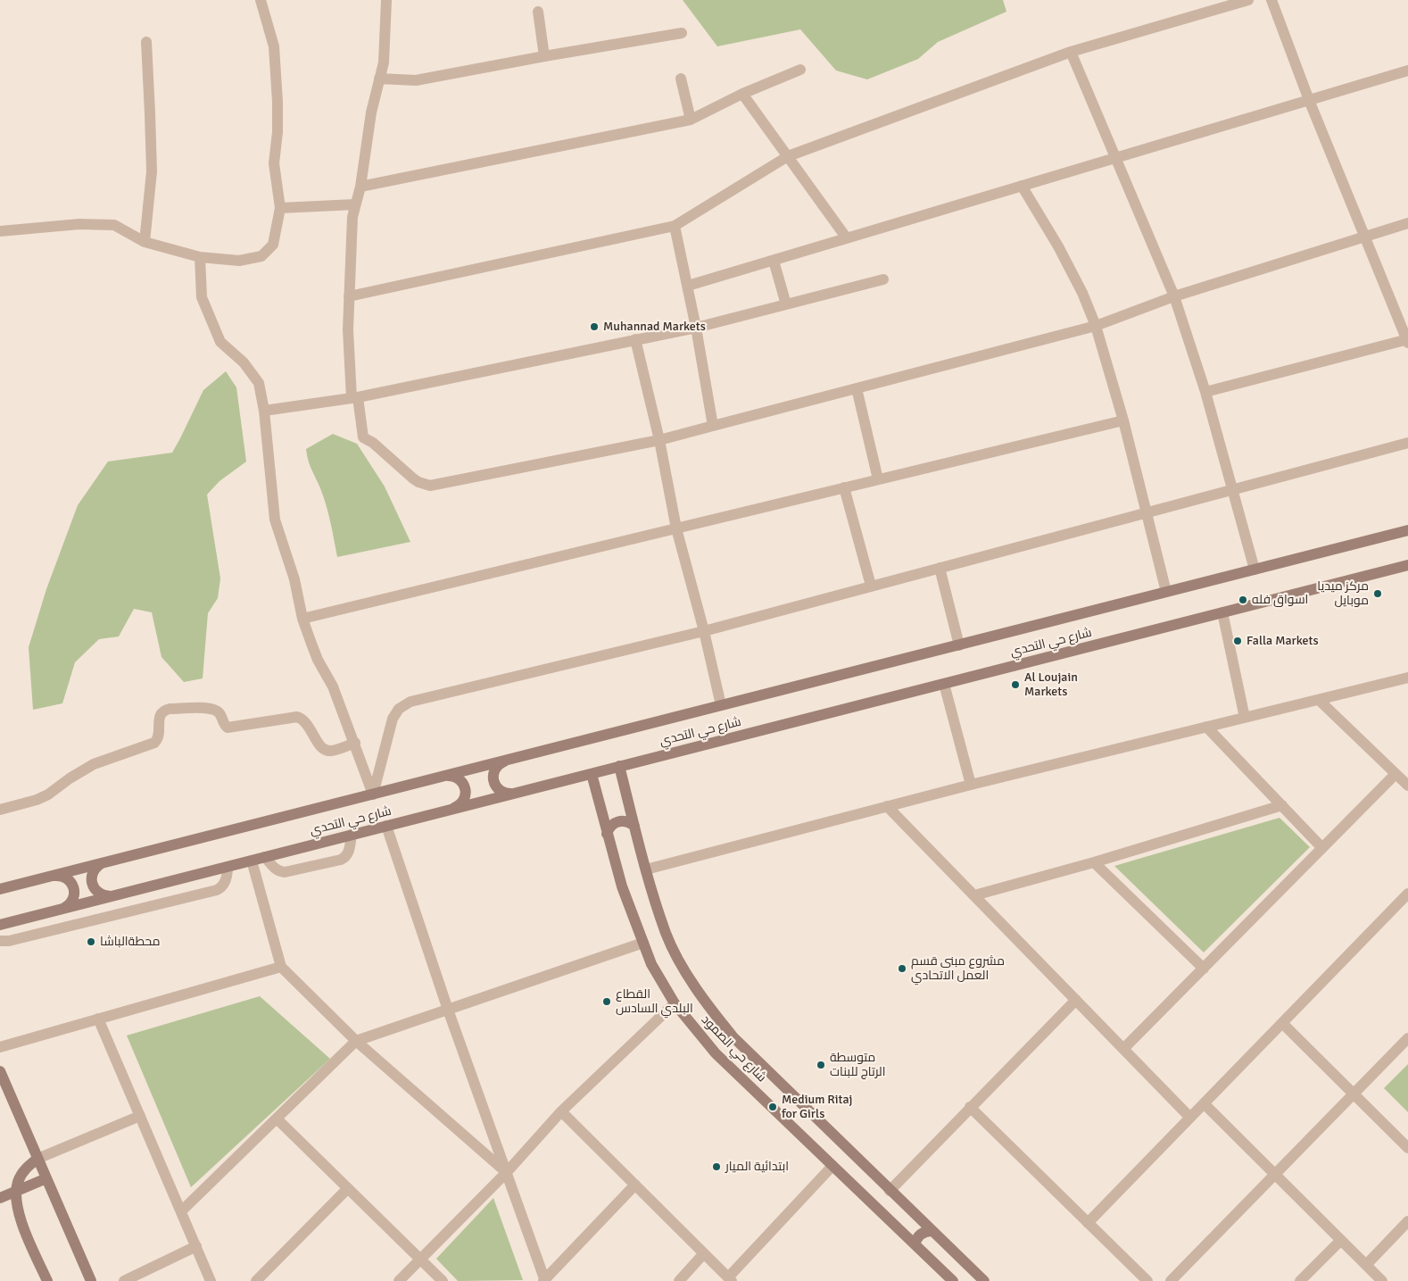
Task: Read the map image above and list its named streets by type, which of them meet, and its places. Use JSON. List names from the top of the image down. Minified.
{"streets":{"main road":["شارع حي التحدي","شارع حي الصمود"]},"crossings":[["شارع حي التحدي","شارع حي الصمود"]],"places":["Muhannad Markets","مركز ميديا موبايل","اسواق فله","Falla Markets","Al Loujain Markets","محطةالباشا","مشروع مبنى قسم العمل الاتحادي","القطاع البلدي السادس","متوسطة الرتاج للبنات","Medium Ritaj for Girls","ابتدائية الميار"]}
